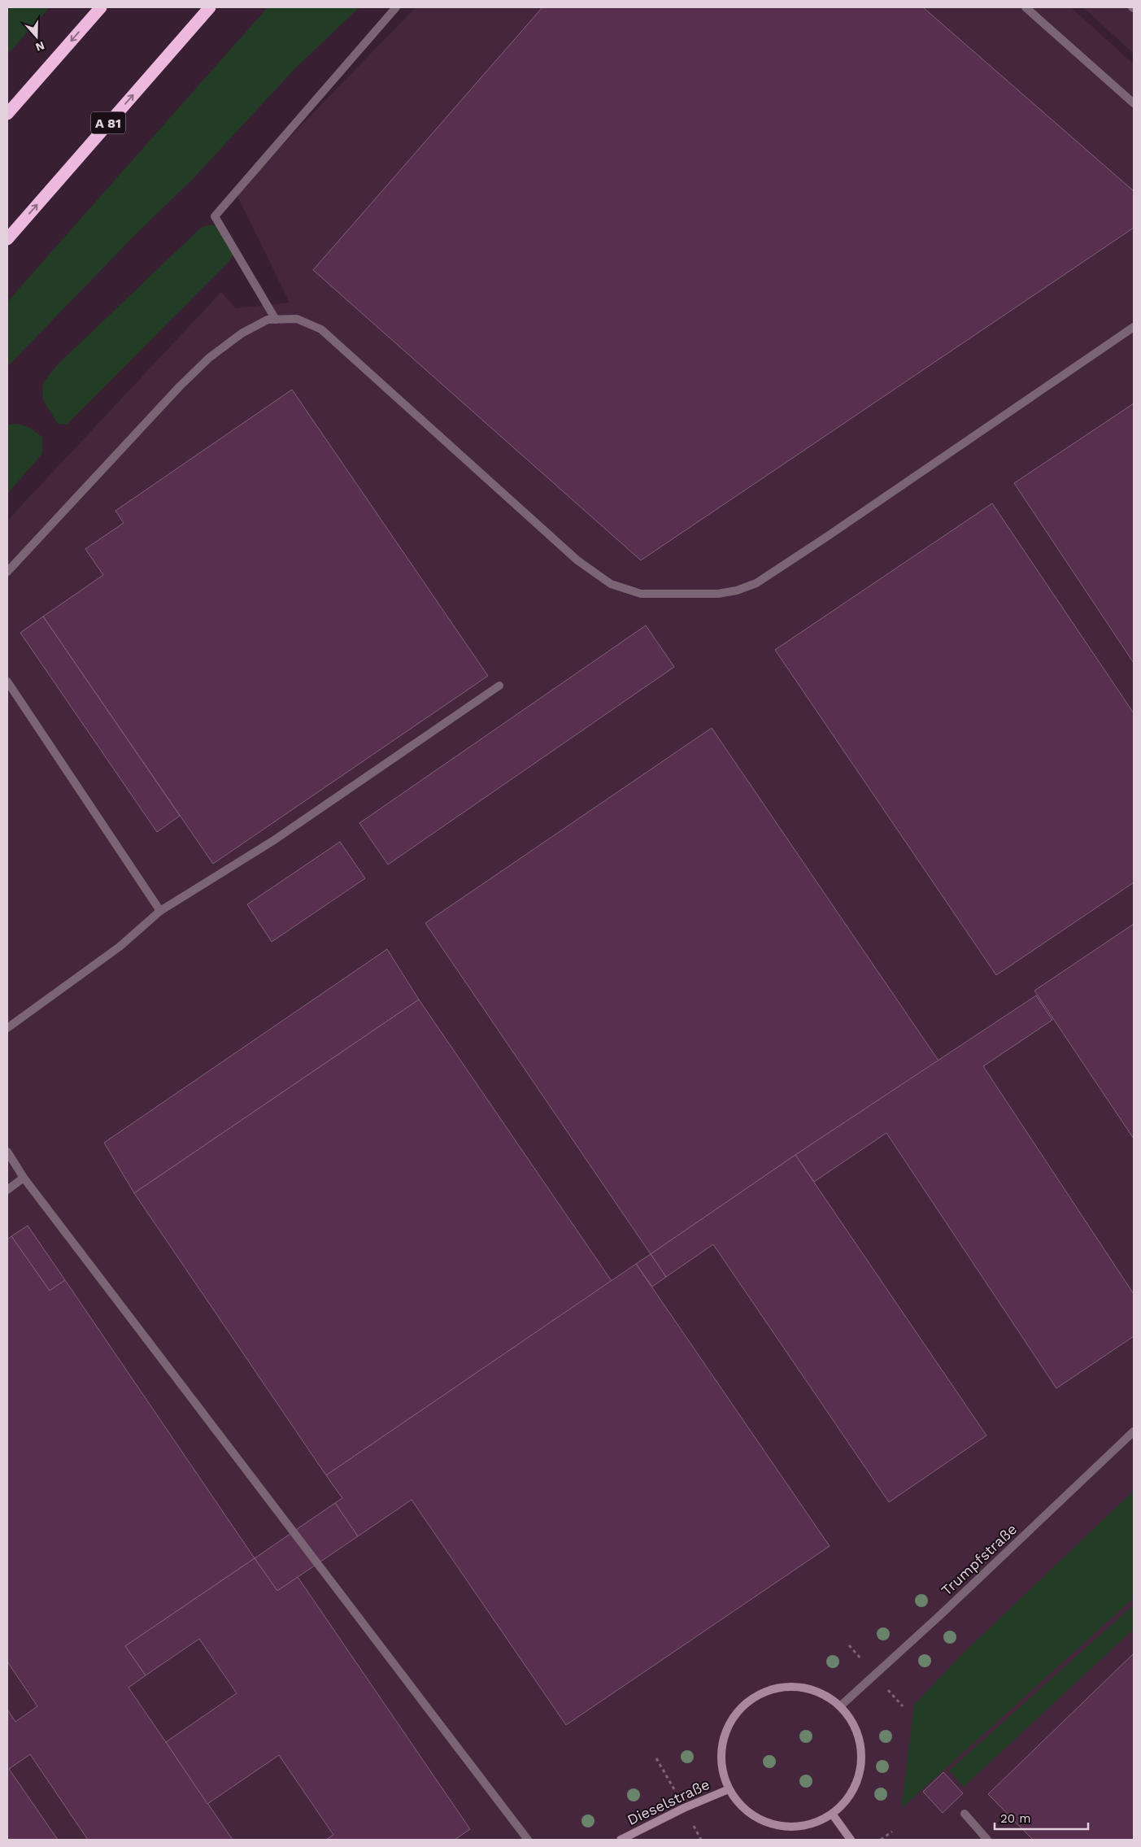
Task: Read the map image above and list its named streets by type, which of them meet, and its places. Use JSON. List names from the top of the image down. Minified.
{"streets":{"highway":["A 81"],"street":["Trumpfstraße","Dieselstraße"]},"crossings":[["Trumpfstraße","Dieselstraße"]],"scale_bar":"20 m","north":"bottom"}
